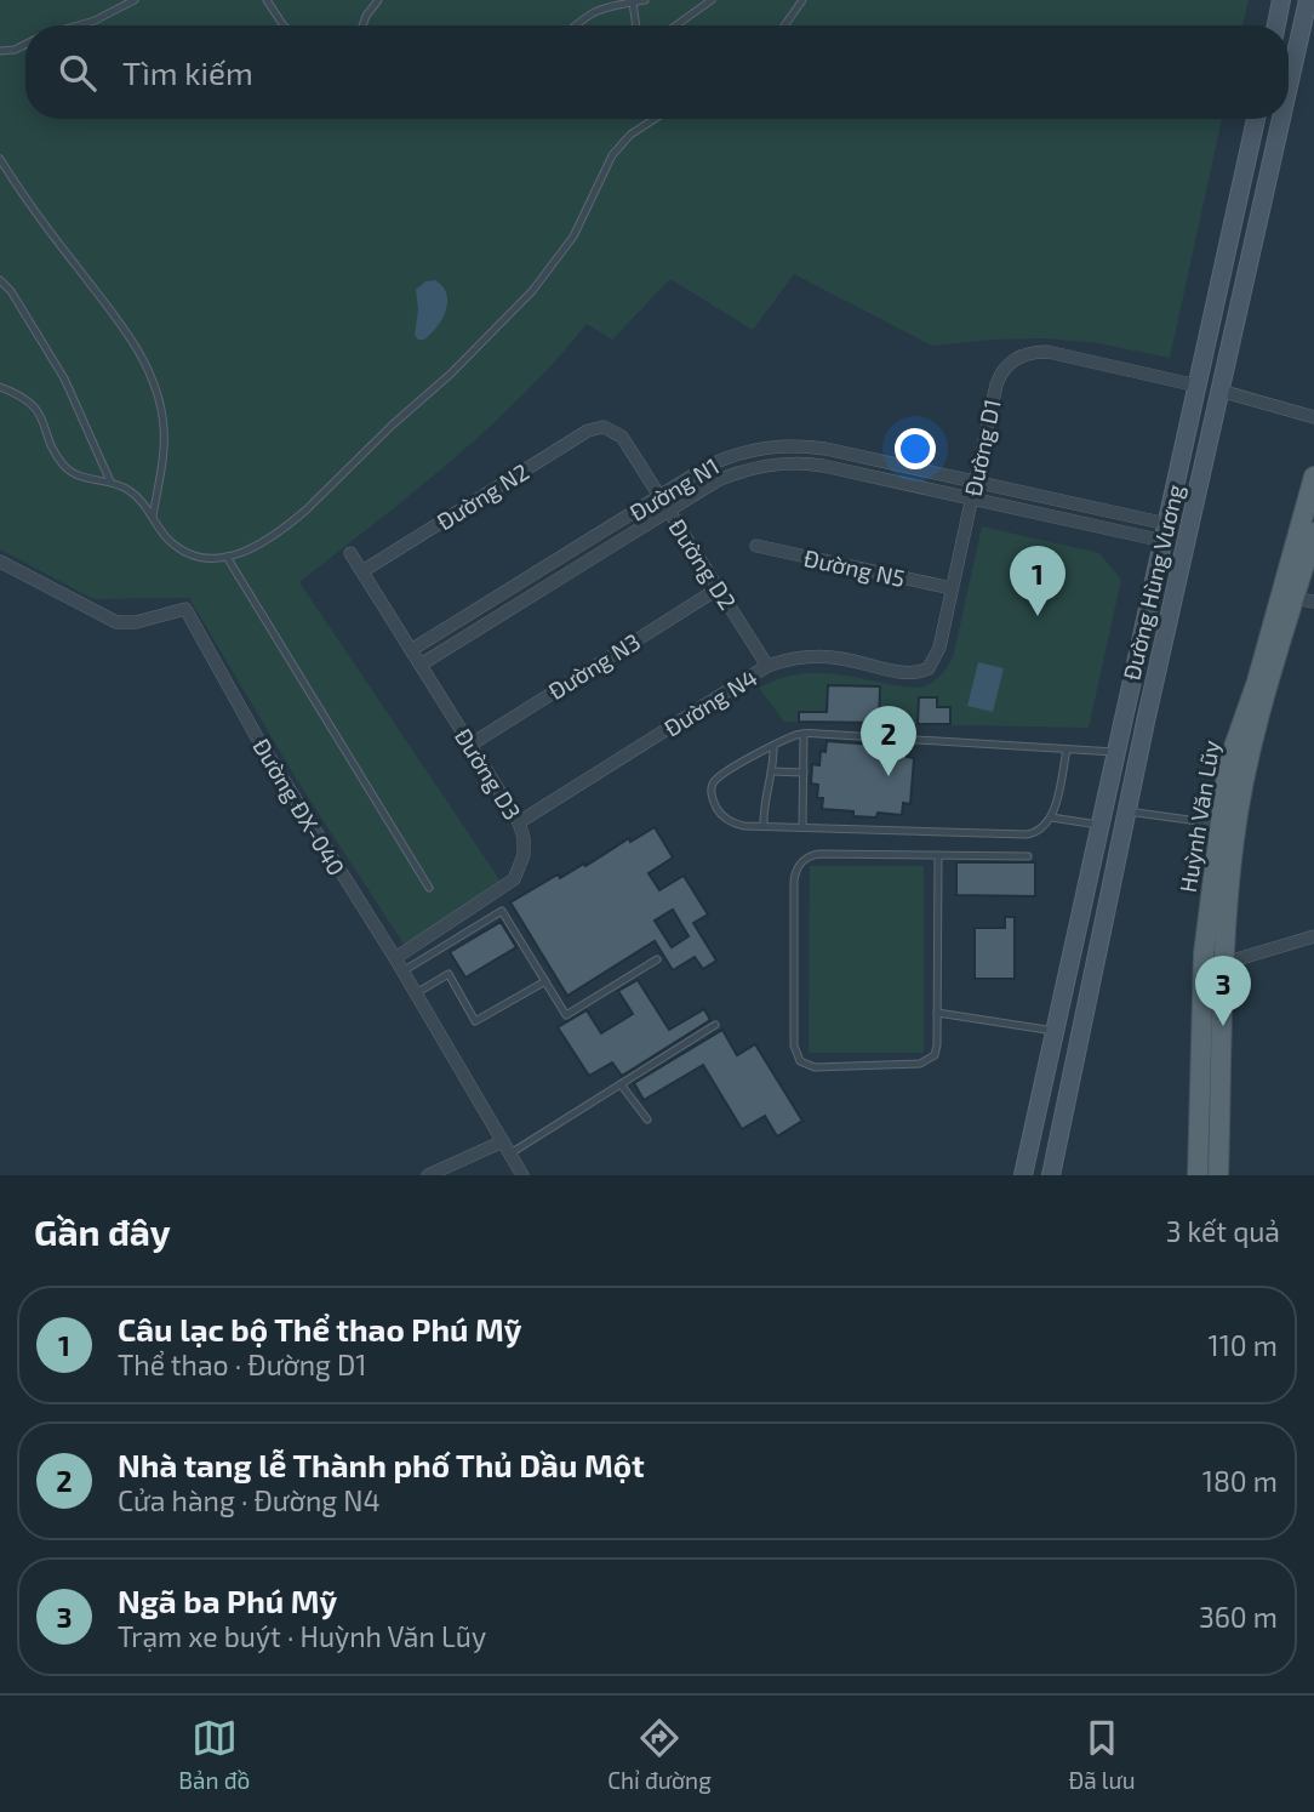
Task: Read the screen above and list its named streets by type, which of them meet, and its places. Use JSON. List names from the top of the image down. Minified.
{"streets":{"main road":["Đường Hùng Vương","Huỳnh Văn Lũy"],"street":["Đường D1","Đường N1","Đường N2","Đường D2","Đường N5","Đường N3","Đường N4","Đường D3","Đường ĐX-040"]},"crossings":[["Đường D1","Đường N1"],["Đường D1","Đường N5"],["Đường D1","Đường Hùng Vương"],["Đường D1","Đường N4"],["Đường N1","Đường D2"],["Đường N1","Đường Hùng Vương"],["Đường N1","Đường D3"],["Đường N2","Đường D2"],["Đường N2","Đường D3"],["Đường D2","Đường N3"],["Đường D2","Đường N4"],["Đường N3","Đường D3"],["Đường N4","Đường D3"],["Đường D3","Đường ĐX-040"]],"page":{"search":"Tìm kiếm","pins":["1","2","3"],"heading":["Gần đây","3 kết quả"],"list":[{"mark":"1","name":"Câu lạc bộ Thể thao Phú Mỹ","note":"Thể thao · Đường D1","value":"110 m"},{"mark":"2","name":"Nhà tang lễ Thành phố Thủ Dầu Một","note":"Cửa hàng · Đường N4","value":"180 m"},{"mark":"3","name":"Ngã ba Phú Mỹ","note":"Trạm xe buýt · Huỳnh Văn Lũy","value":"360 m"}],"nav":["Bản đồ","Chỉ đường","Đã lưu"]}}
